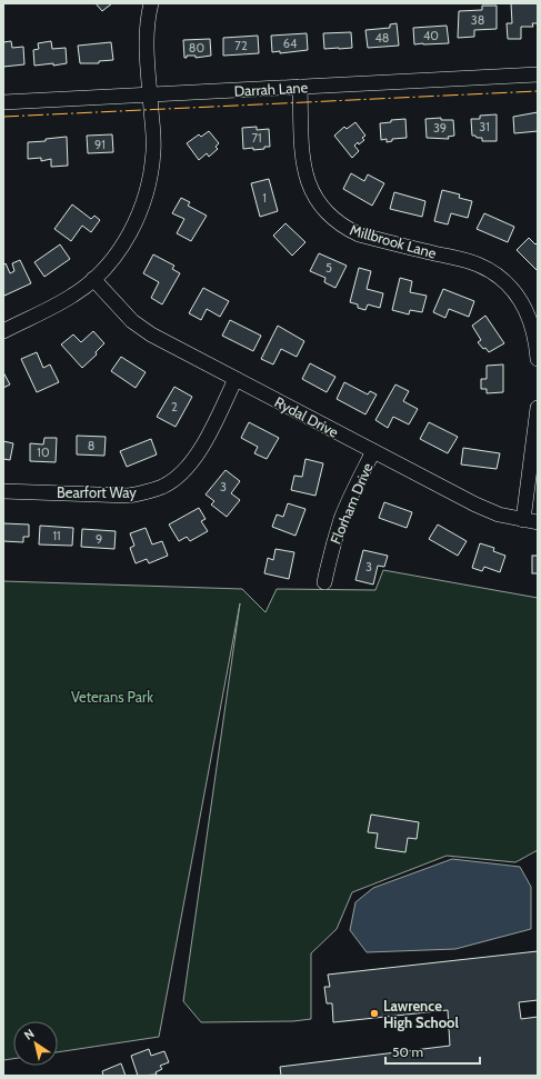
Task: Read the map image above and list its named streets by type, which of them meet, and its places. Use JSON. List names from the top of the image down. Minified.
{"streets":{"street":["Darrah Lane","Millbrook Lane","Rydal Drive","Bearfort Way","Florham Drive"]},"crossings":[["Darrah Lane","Millbrook Lane"],["Rydal Drive","Bearfort Way"],["Rydal Drive","Florham Drive"]],"parks":["Veterans Park"],"places":["Lawrence High School"],"house_numbers":["38","40","48","64","72","80","31","39","71","91","1","5","2","8","10","3","11","9","3"],"scale_bar":"50 m","north":"top left"}
